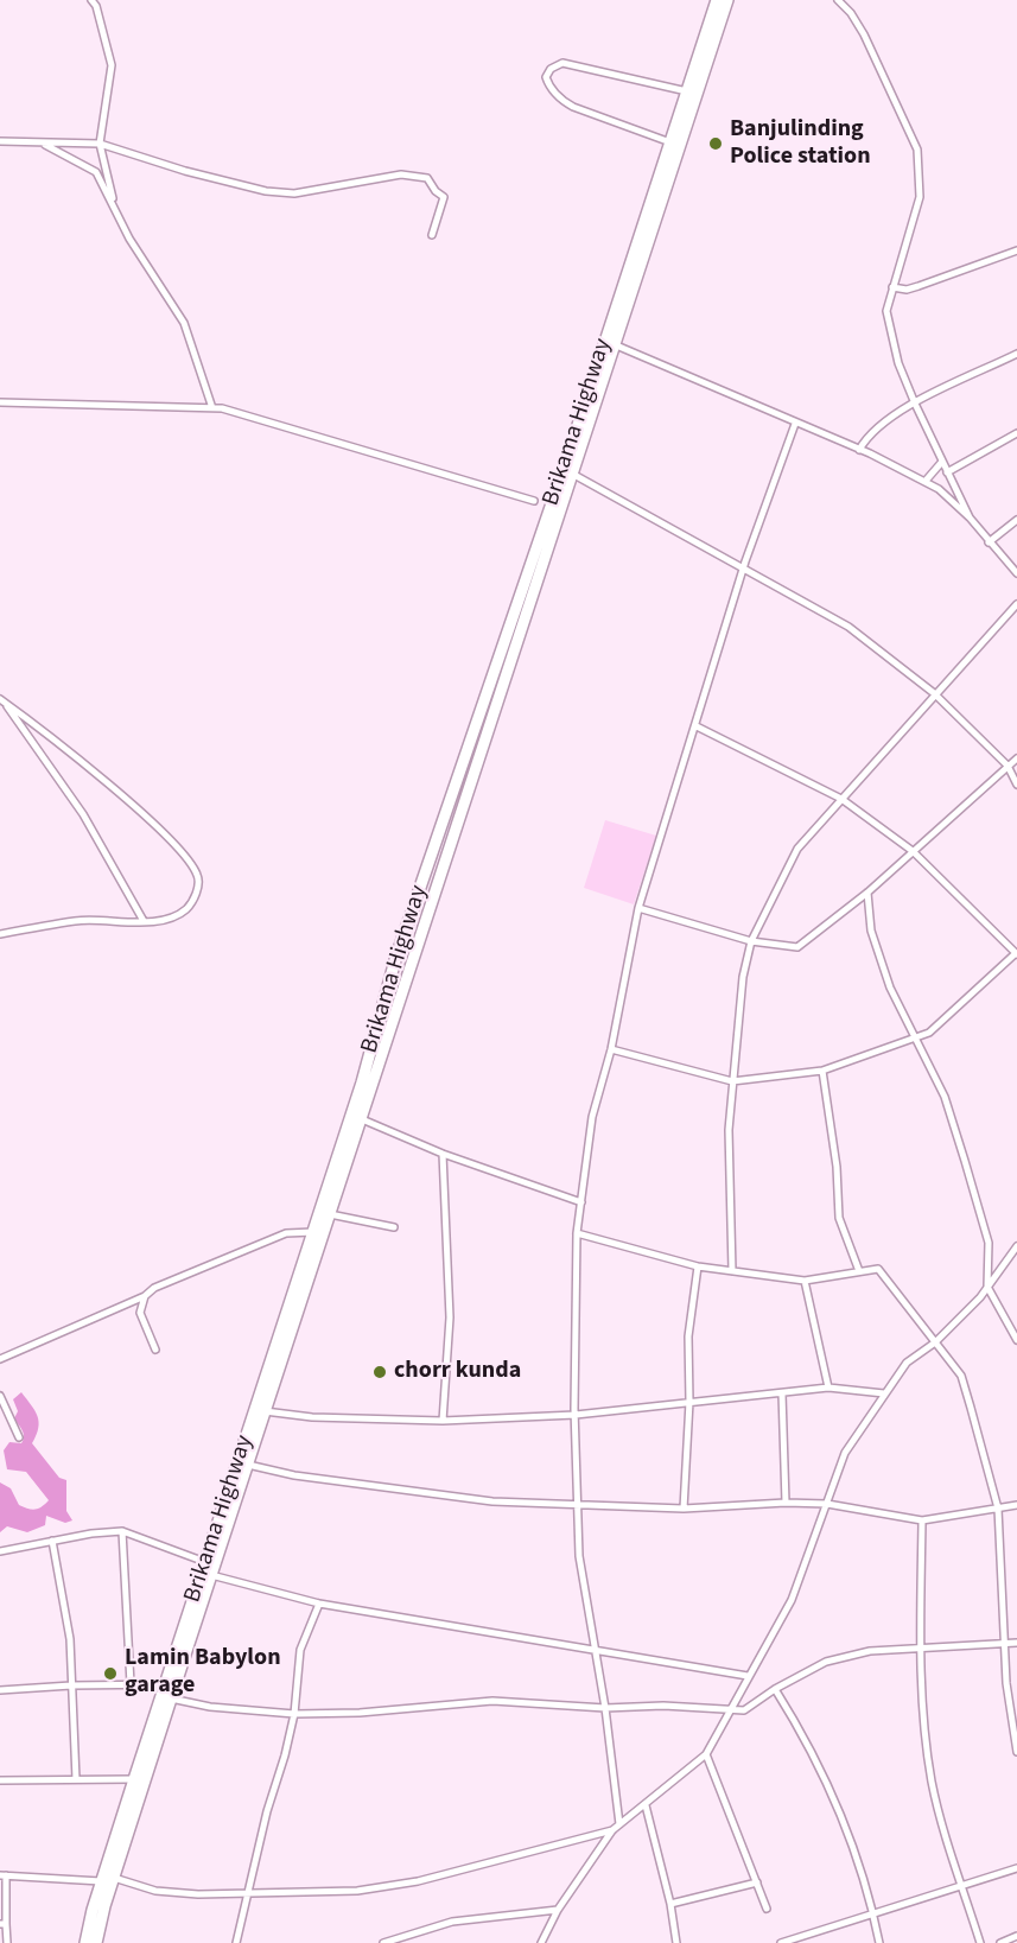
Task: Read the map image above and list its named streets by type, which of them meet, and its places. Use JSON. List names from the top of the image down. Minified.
{"streets":{"highway":["Brikama Highway"]},"places":["Banjulinding Police station","chorr kunda","Lamin Babylon garage"]}
